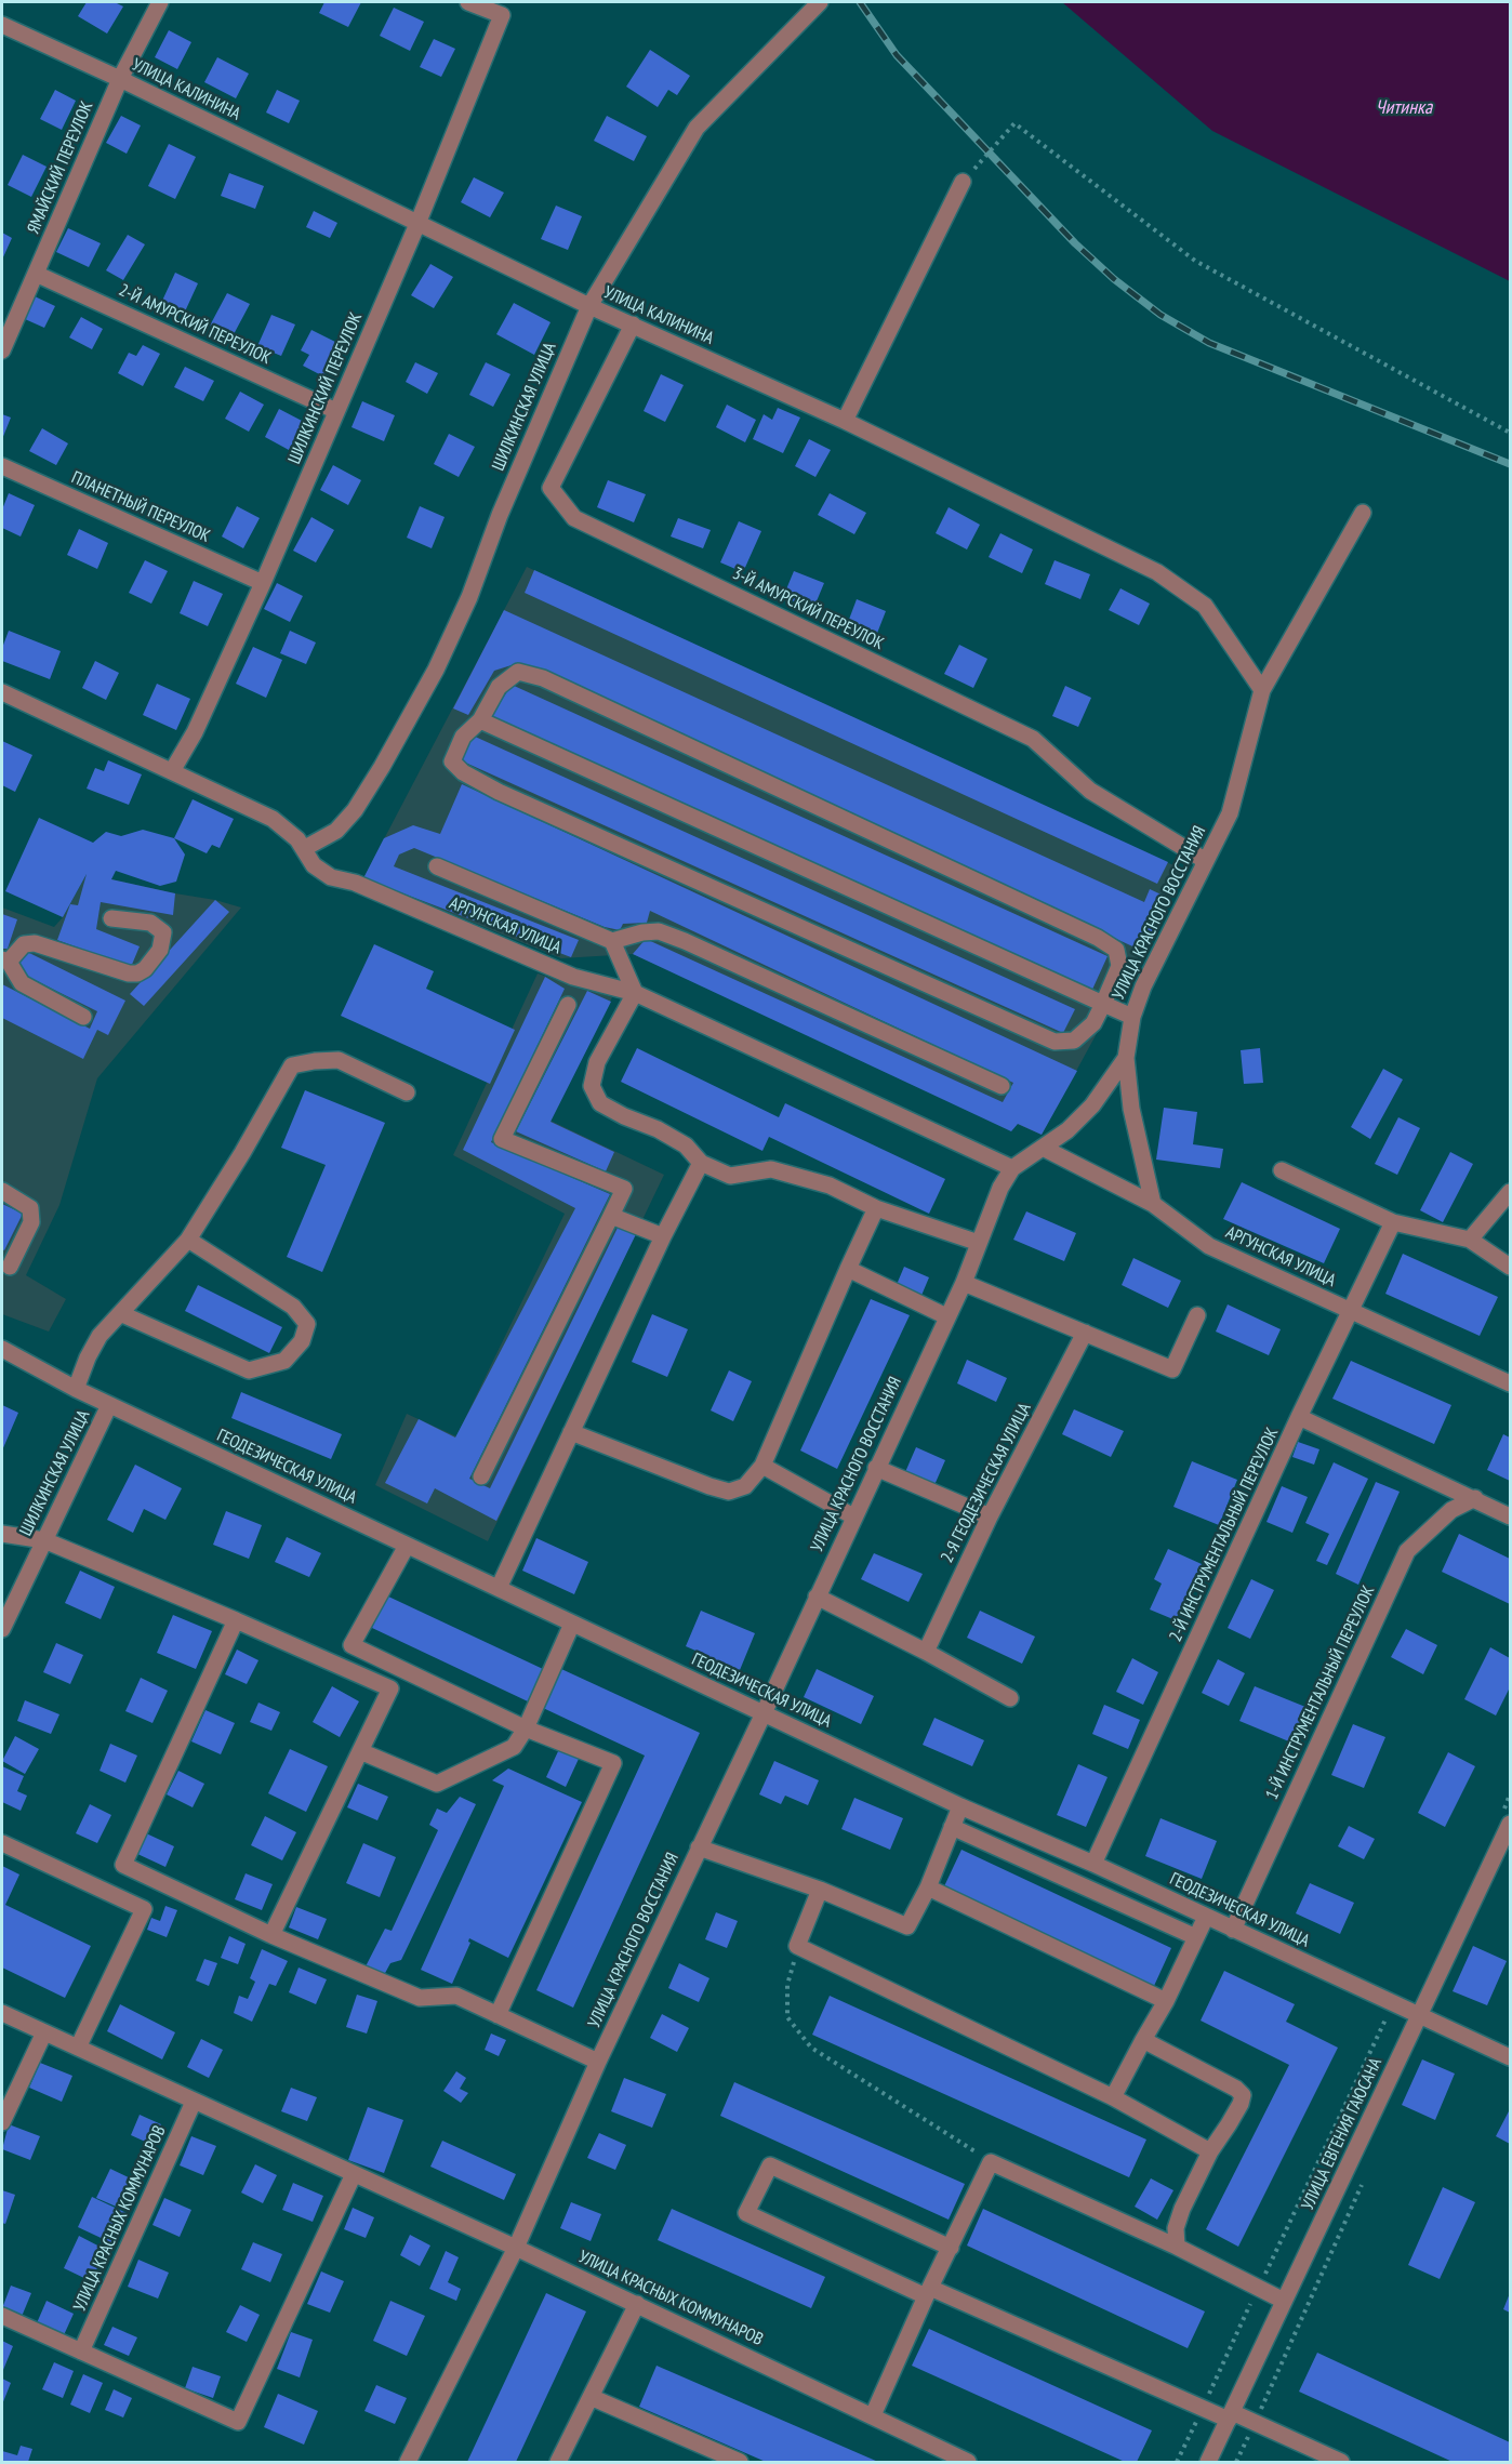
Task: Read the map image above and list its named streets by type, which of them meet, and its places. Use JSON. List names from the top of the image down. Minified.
{"streets":{"street":["УЛИЦА КАЛИНИНА","ЯМАЙСКИЙ ПЕРЕУЛОК","2-Й АМУРСКИЙ ПЕРЕУЛОК","ШИЛКИНСКИЙ ПЕРЕУЛОК","ШИЛКИНСКАЯ УЛИЦА","ПЛАНЕТНЫЙ ПЕРЕУЛОК","3-Й АМУРСКИЙ ПЕРЕУЛОК","УЛИЦА КРАСНОГО ВОССТАНИЯ","АРГУНСКАЯ УЛИЦА","ГЕОДЕЗИЧЕСКАЯ УЛИЦА","2-Я ГЕОДЕЗИЧЕСКАЯ УЛИЦА","2-Й ИНСТРУМЕНТАЛЬНЫЙ ПЕРЕУЛОК","1-Й ИНСТРУМЕНТАЛЬНЫЙ ПЕРЕУЛОК","УЛИЦА ЕВГЕНИЯ ГАЮСАНА","УЛИЦА КРАСНЫХ КОММУНАРОВ"]},"crossings":[["УЛИЦА КАЛИНИНА","ЯМАЙСКИЙ ПЕРЕУЛОК"],["УЛИЦА КАЛИНИНА","ШИЛКИНСКИЙ ПЕРЕУЛОК"],["УЛИЦА КАЛИНИНА","ШИЛКИНСКАЯ УЛИЦА"],["УЛИЦА КАЛИНИНА","3-Й АМУРСКИЙ ПЕРЕУЛОК"],["УЛИЦА КАЛИНИНА","УЛИЦА КРАСНОГО ВОССТАНИЯ"],["ЯМАЙСКИЙ ПЕРЕУЛОК","2-Й АМУРСКИЙ ПЕРЕУЛОК"],["2-Й АМУРСКИЙ ПЕРЕУЛОК","ШИЛКИНСКИЙ ПЕРЕУЛОК"],["ШИЛКИНСКИЙ ПЕРЕУЛОК","ПЛАНЕТНЫЙ ПЕРЕУЛОК"],["ШИЛКИНСКИЙ ПЕРЕУЛОК","АРГУНСКАЯ УЛИЦА"],["ШИЛКИНСКАЯ УЛИЦА","АРГУНСКАЯ УЛИЦА"],["ШИЛКИНСКАЯ УЛИЦА","ГЕОДЕЗИЧЕСКАЯ УЛИЦА"],["3-Й АМУРСКИЙ ПЕРЕУЛОК","УЛИЦА КРАСНОГО ВОССТАНИЯ"],["УЛИЦА КРАСНОГО ВОССТАНИЯ","АРГУНСКАЯ УЛИЦА"],["УЛИЦА КРАСНОГО ВОССТАНИЯ","ГЕОДЕЗИЧЕСКАЯ УЛИЦА"],["УЛИЦА КРАСНОГО ВОССТАНИЯ","УЛИЦА КРАСНЫХ КОММУНАРОВ"],["АРГУНСКАЯ УЛИЦА","2-Й ИНСТРУМЕНТАЛЬНЫЙ ПЕРЕУЛОК"],["ГЕОДЕЗИЧЕСКАЯ УЛИЦА","2-Й ИНСТРУМЕНТАЛЬНЫЙ ПЕРЕУЛОК"],["ГЕОДЕЗИЧЕСКАЯ УЛИЦА","1-Й ИНСТРУМЕНТАЛЬНЫЙ ПЕРЕУЛОК"],["ГЕОДЕЗИЧЕСКАЯ УЛИЦА","УЛИЦА ЕВГЕНИЯ ГАЮСАНА"]],"water":["Читинка"]}
